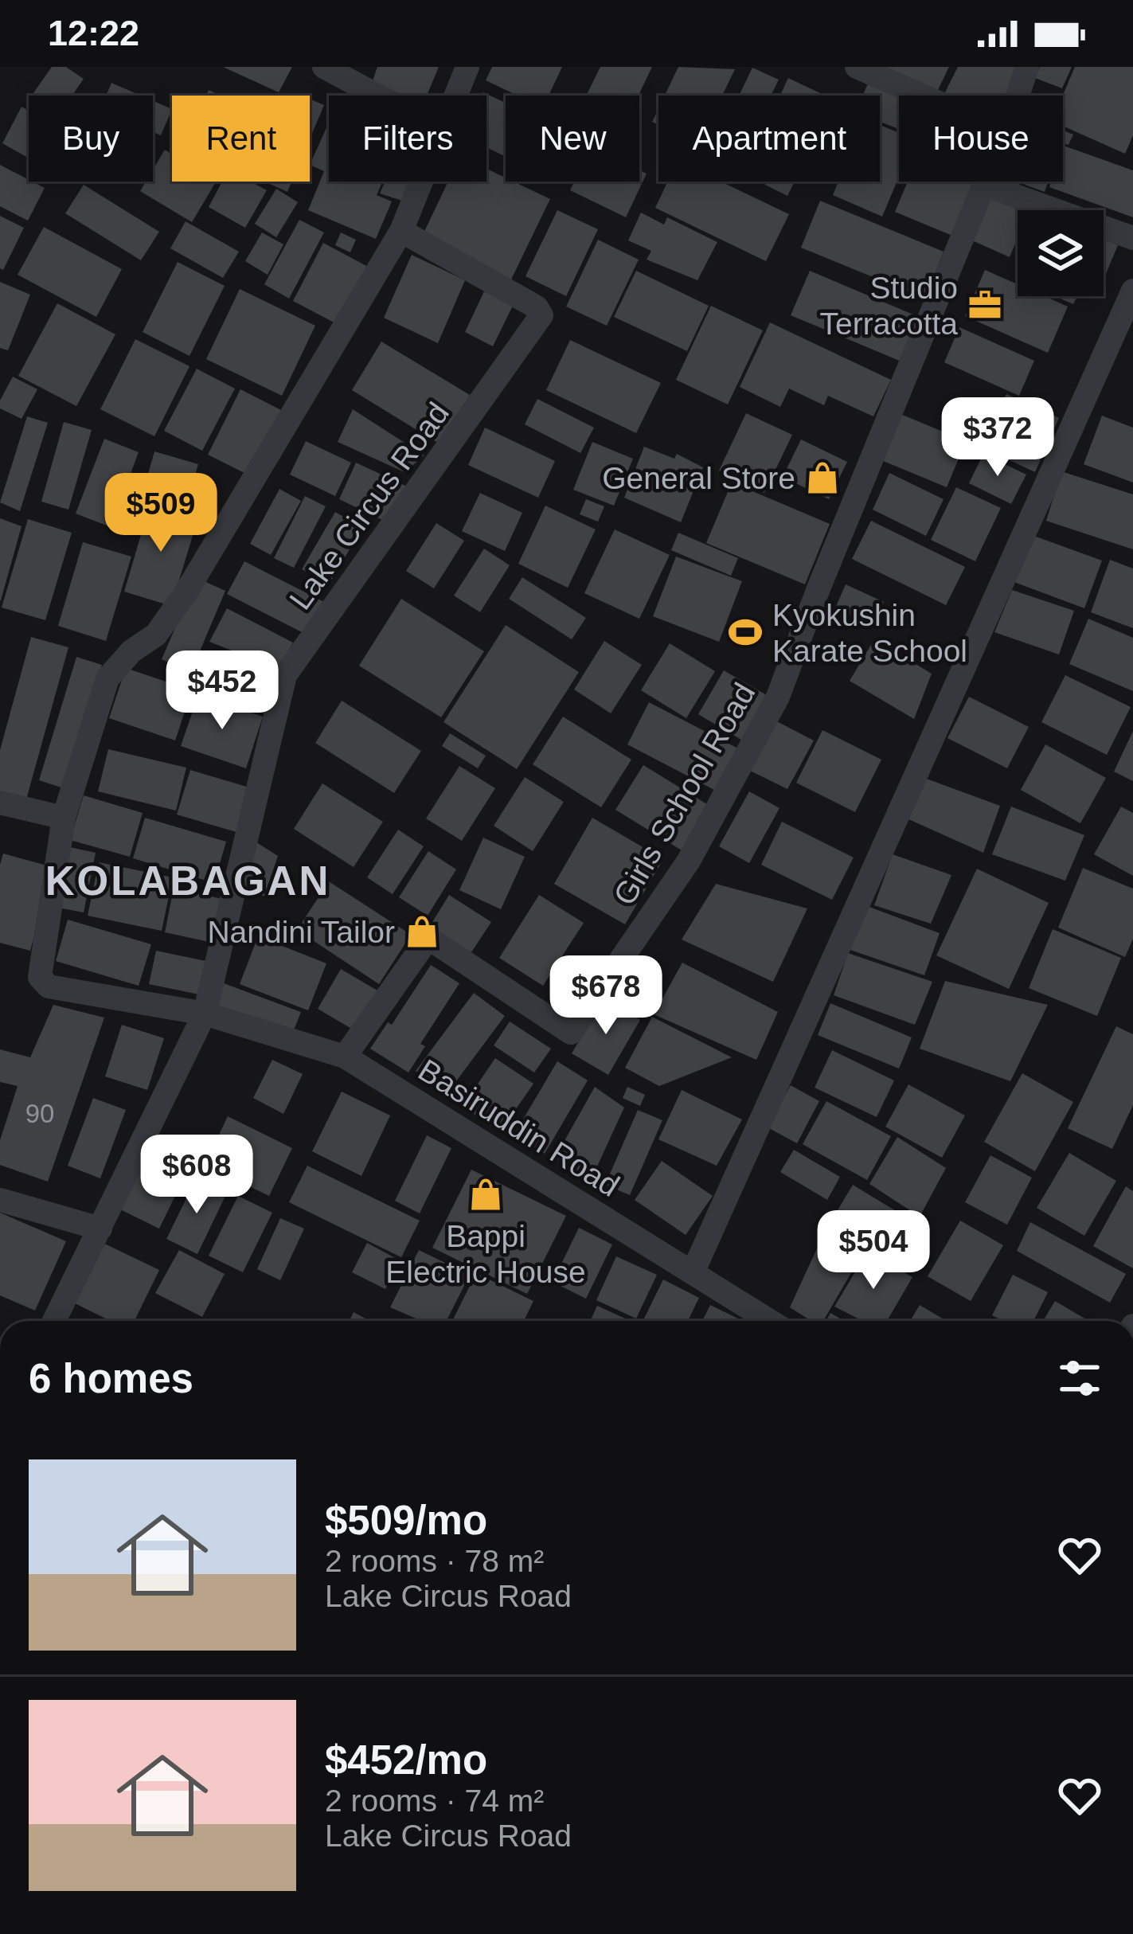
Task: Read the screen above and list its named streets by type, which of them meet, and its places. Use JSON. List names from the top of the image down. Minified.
{"streets":{"street":["Lake Circus Road","Girls School Road","Basiruddin Road"]},"crossings":[["Lake Circus Road","Basiruddin Road"],["Girls School Road","Basiruddin Road"]],"districts":["KOLABAGAN"],"places":{"office":["Studio Terracotta"],"shop":["General Store","Nandini Tailor","Bappi Electric House"],"sports":["Kyokushin Karate School"]},"house_numbers":["90"],"page":{"status":"12:22","chip":["Buy","Rent","Filters","New","Apartment","House"],"price":["$372","$509","$452","$678","$608","$504"],"heading":"6 homes","list":[{"name":"$509/mo","note":"2 rooms · 78 m² · Lake Circus Road"},{"name":"$452/mo","note":"2 rooms · 74 m² · Lake Circus Road"}]}}
